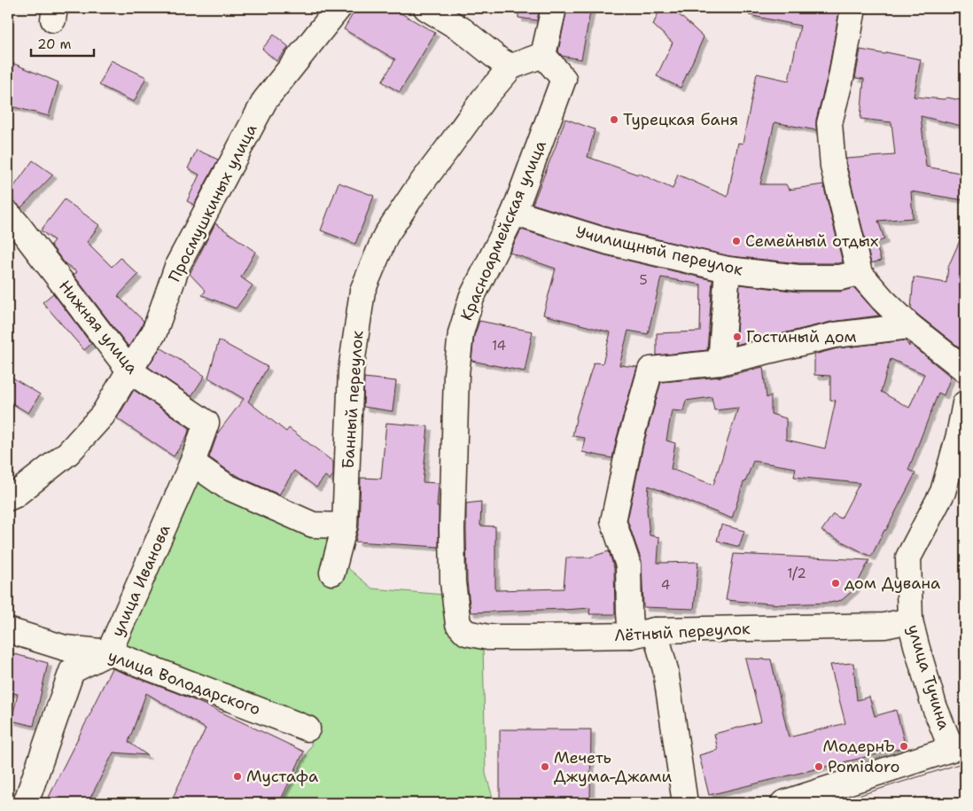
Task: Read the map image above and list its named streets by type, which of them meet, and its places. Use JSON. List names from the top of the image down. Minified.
{"streets":{"street":["Просмушкиных улица","Красноармейская улица","Училищный переулок","Нижняя улица","Банный переулок","улица Иванова","Лётный переулок","улица Тучина","улица Володарского"]},"crossings":[["Просмушкиных улица","Нижняя улица"],["Красноармейская улица","Училищный переулок"],["Красноармейская улица","Банный переулок"],["Красноармейская улица","Лётный переулок"],["Нижняя улица","улица Иванова"],["улица Иванова","улица Володарского"],["Лётный переулок","улица Тучина"]],"places":["Турецкая баня","Семейный отдых","Гостиный дом","дом Дувана","МодернЪ","Мечеть Джума-Джами","Pomidoro","Мустафа"],"house_numbers":["5","14","1/2","4"],"scale_bar":"20 m"}
